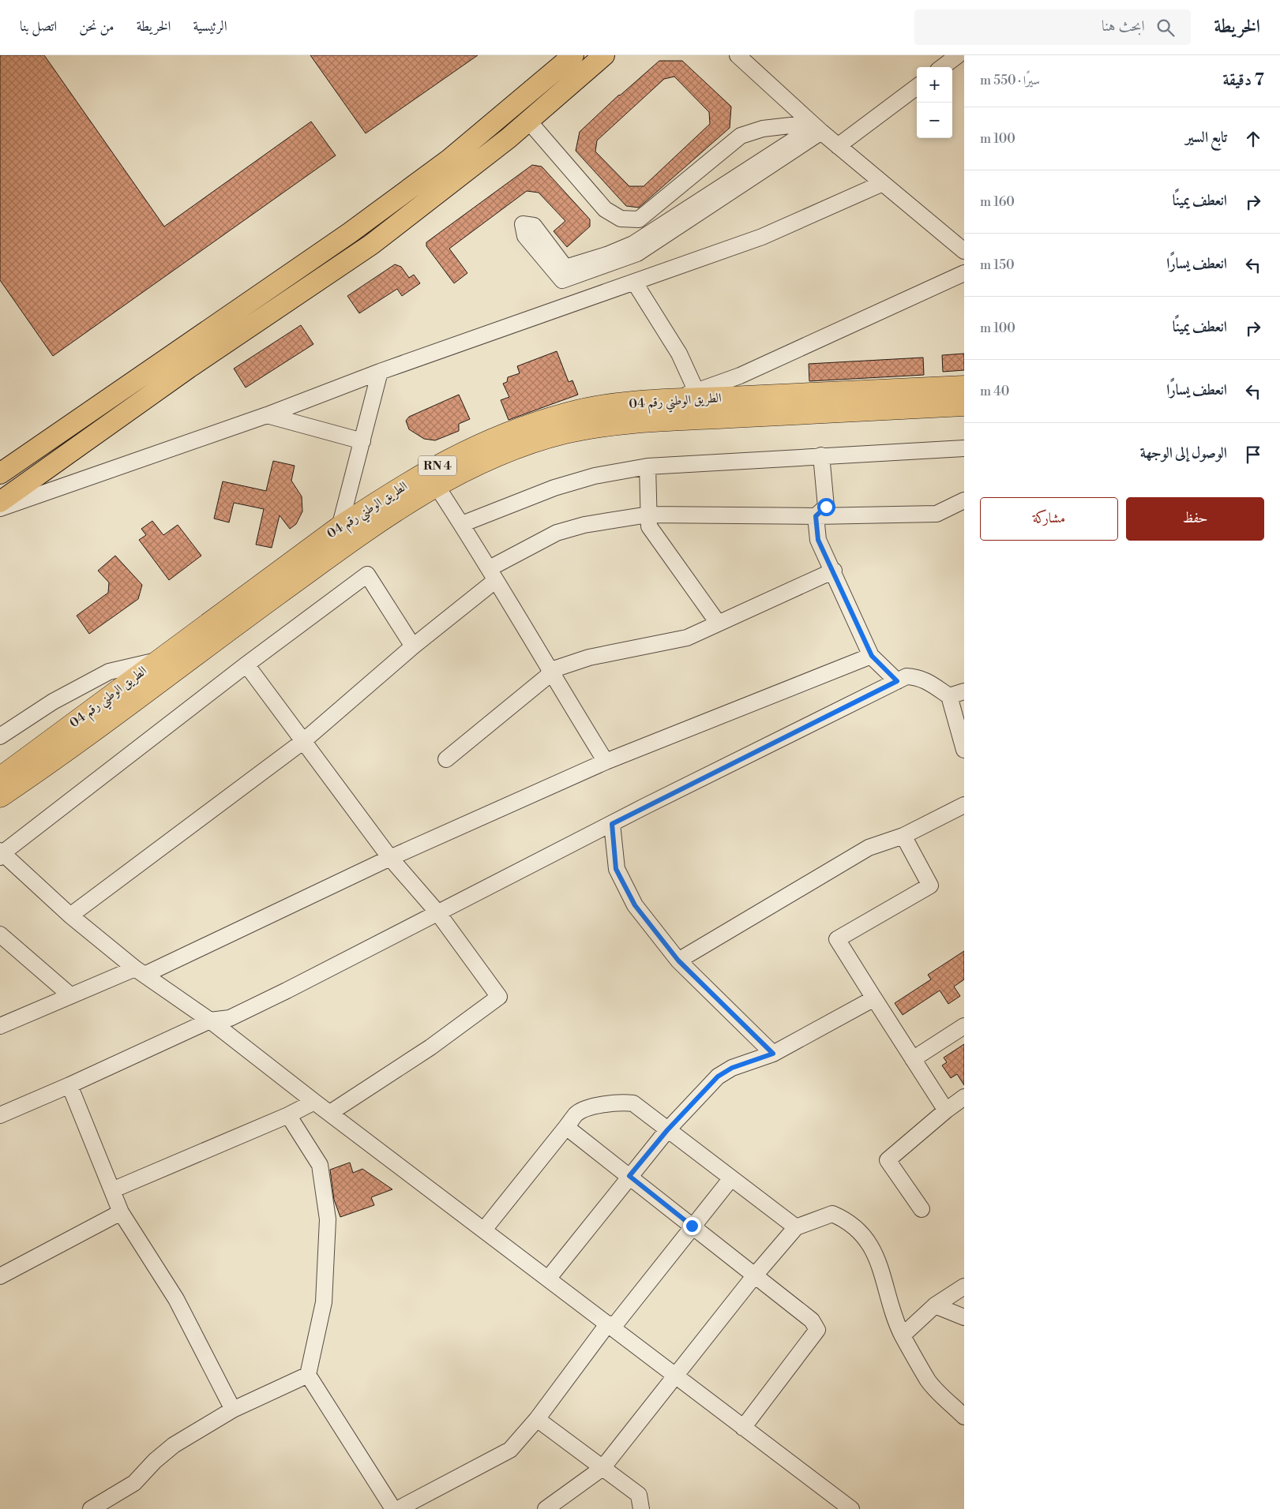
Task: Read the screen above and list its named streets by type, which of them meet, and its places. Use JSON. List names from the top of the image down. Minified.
{"streets":{"highway":["الطريق الوطني رقم 04","RN 4"]},"page":{"header":"الخريطة","search":"ابحث هنا","nav":["الرئيسية","الخريطة","من نحن","اتصل بنا"],"heading":["7 دقيقة","سيرًا · 550 m"],"map_buttons":["+","−"],"list":[["تابع السير","100 m"],["انعطف يمينًا","160 m"],["انعطف يسارًا","150 m"],["انعطف يمينًا","100 m"],["انعطف يسارًا","40 m"],"الوصول إلى الوجهة"],"buttons":["حفظ","مشاركة"]}}
